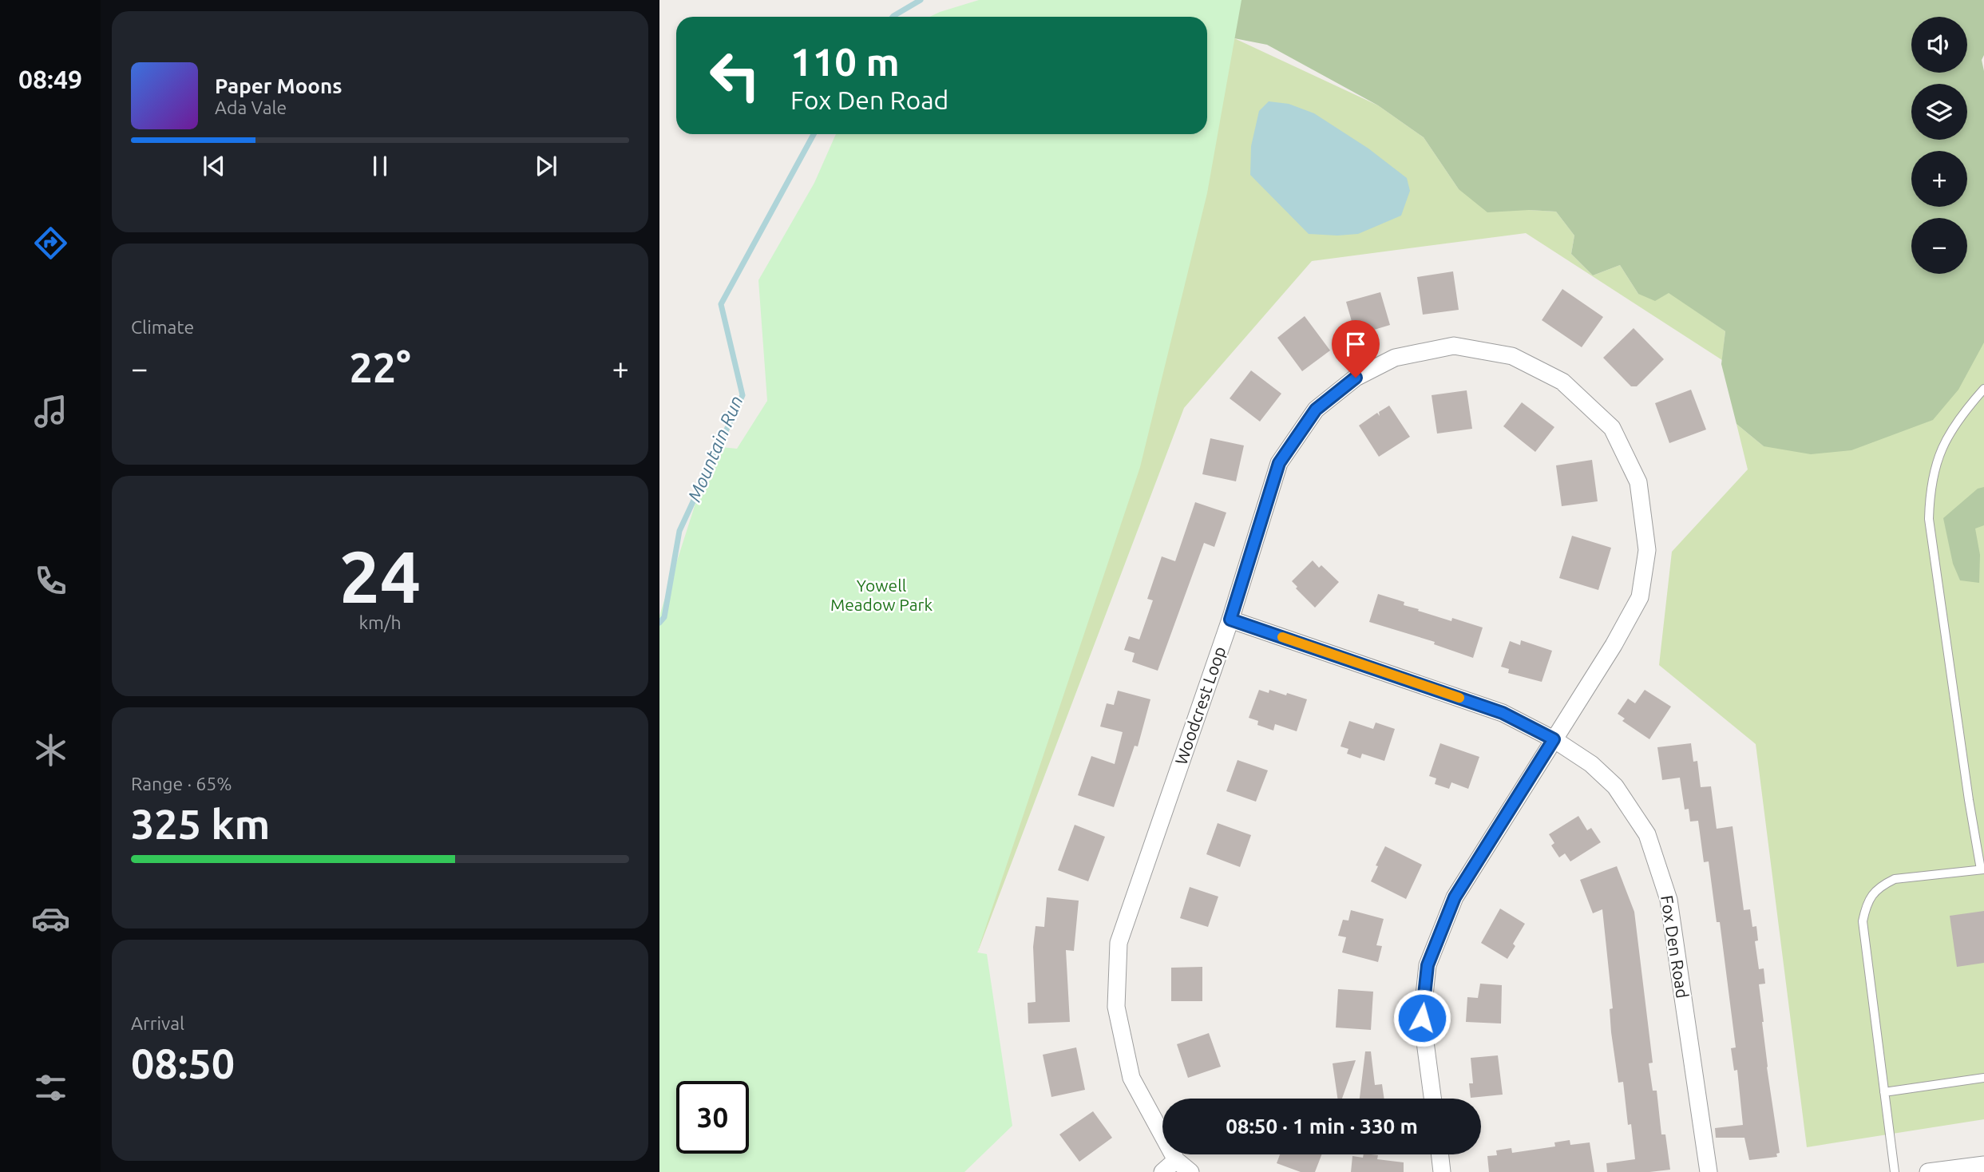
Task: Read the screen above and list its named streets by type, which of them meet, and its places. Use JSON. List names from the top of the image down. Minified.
{"streets":{"street":["Woodcrest Loop","Fox Den Road"]},"crossings":[["Woodcrest Loop","Fox Den Road"]],"water":["Mountain Run"],"parks":["Yowell Meadow Park"],"page":{"tabs":"08:49","map_buttons":["+","−"],"turn":["110 m","Fox Den Road"],"song":["Paper Moons","Ada Vale"],"tile":["Climate",["24","km/h"],["Range · 65%","325 km"],["Arrival","08:50"]],"heat":["−","22°","+"],"limit":"30","trip":"08:50 · 1 min · 330 m"}}
